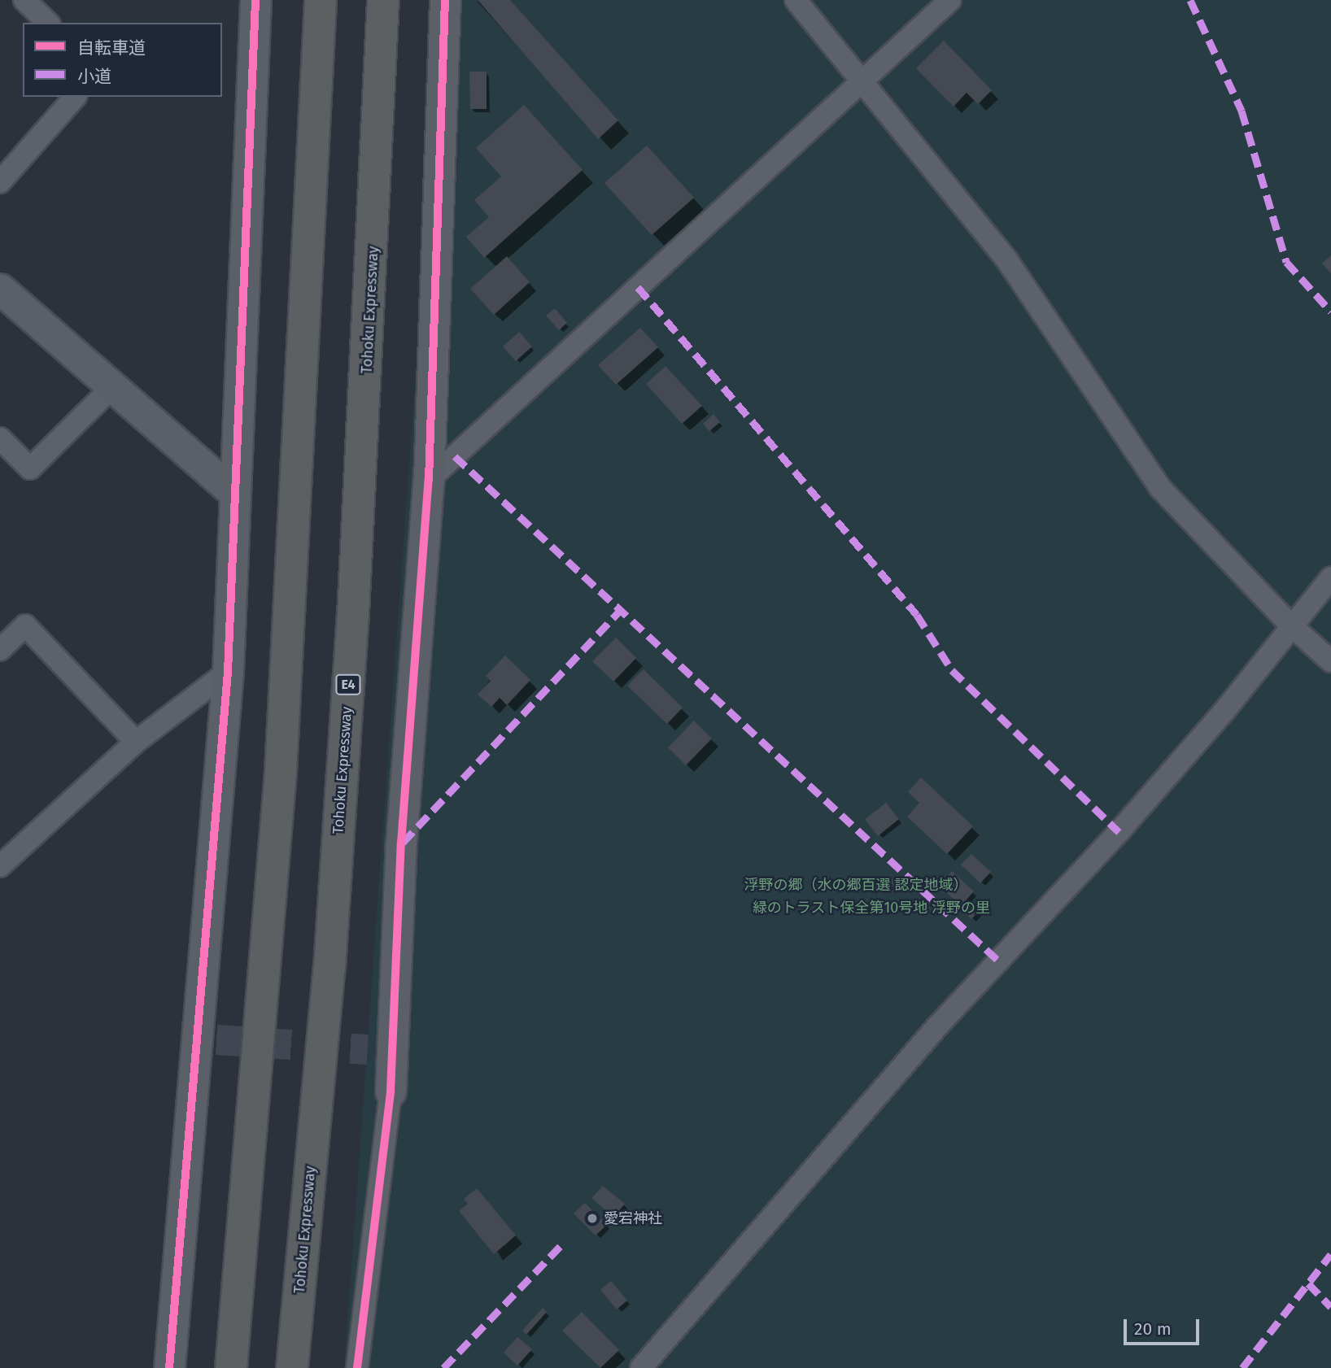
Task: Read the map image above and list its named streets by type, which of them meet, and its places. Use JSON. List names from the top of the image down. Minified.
{"streets":{"highway":["Tohoku Expressway","E4"]},"parks":["浮野の郷（水の郷百選 認定地域）","緑のトラスト保全第10号地 浮野の里"],"places":["愛宕神社"],"legend":["自転車道","小道"],"scale_bar":"20 m"}
